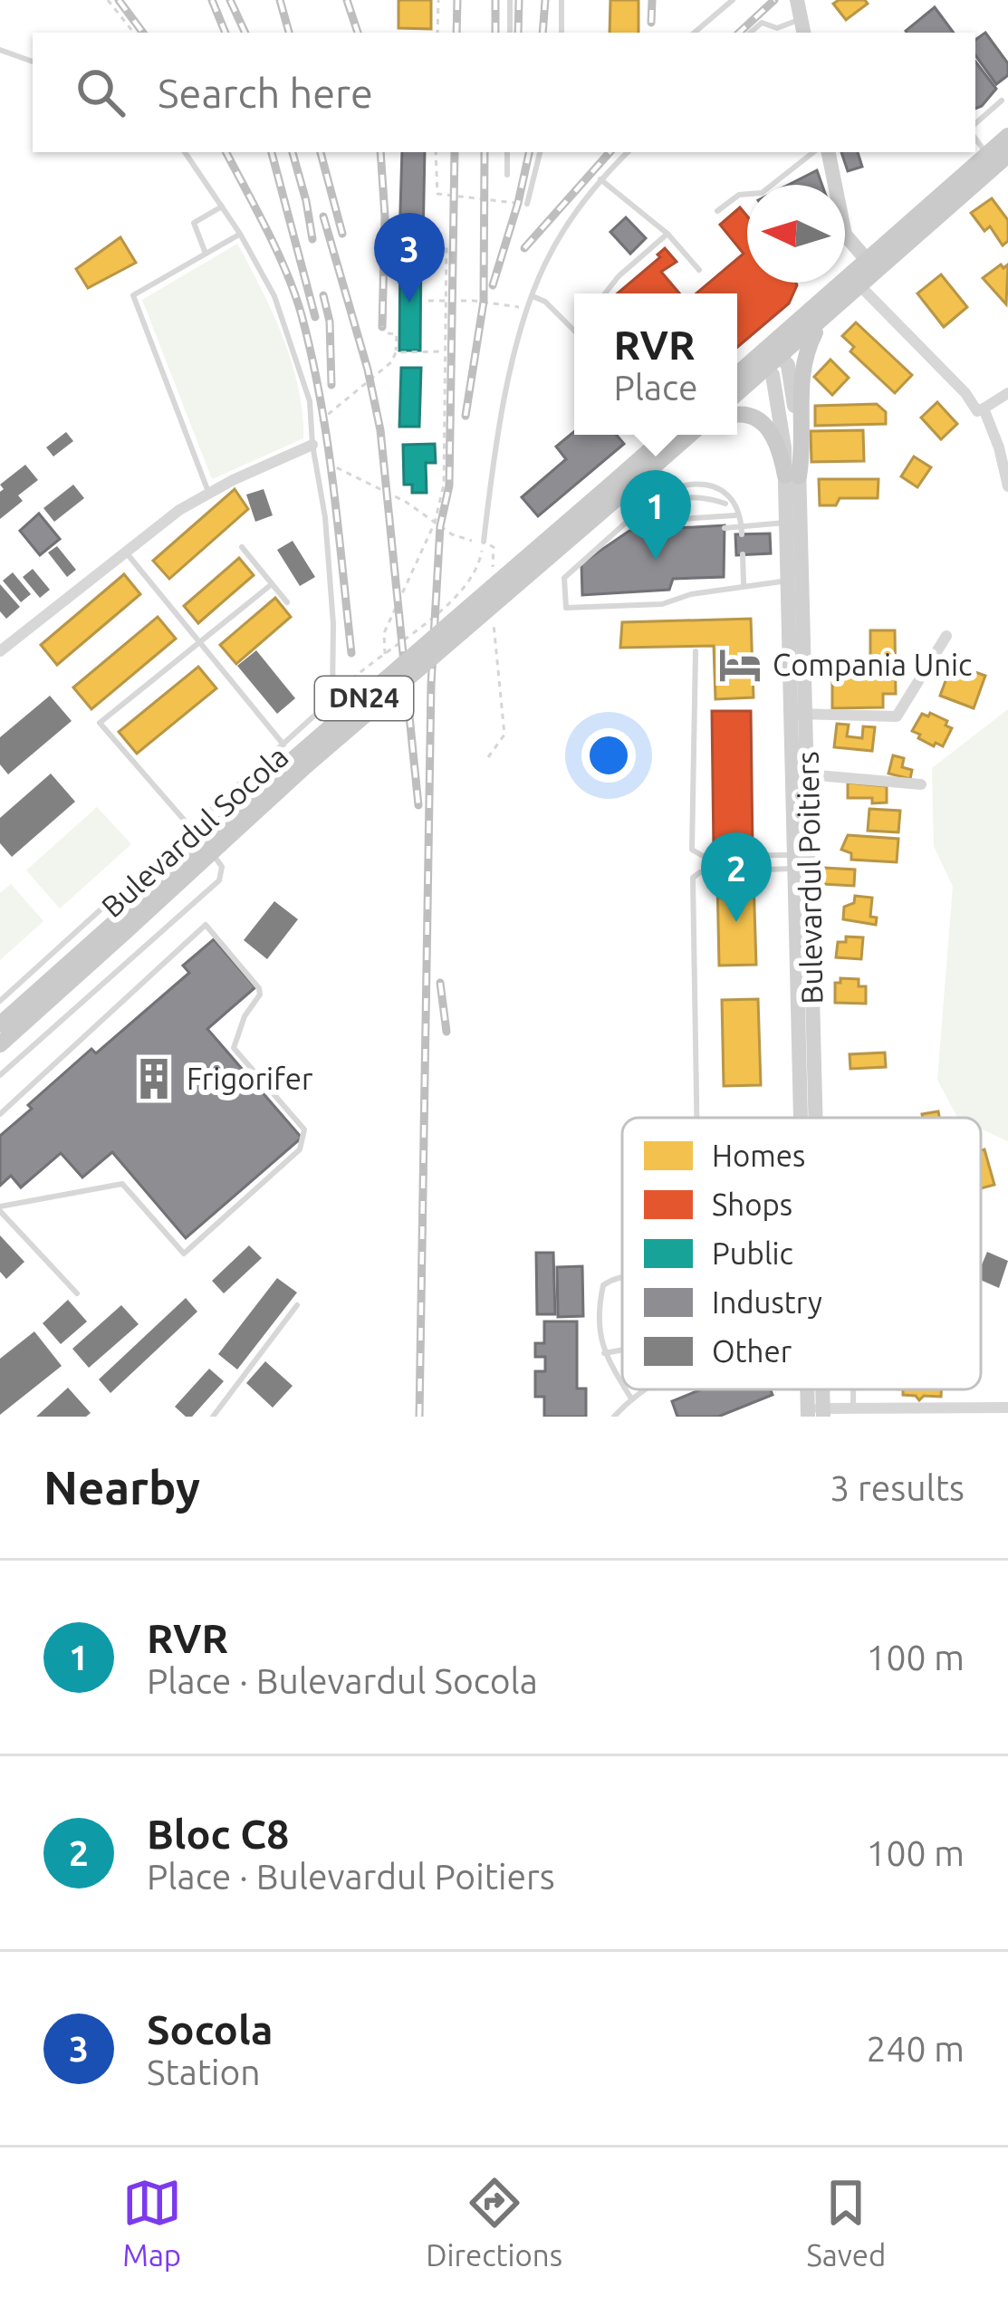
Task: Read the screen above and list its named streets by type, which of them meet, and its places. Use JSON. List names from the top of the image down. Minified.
{"streets":{"main road":["DN24","Bulevardul Socola","Bulevardul Poitiers"]},"crossings":[["DN24","Bulevardul Socola"]],"places":{"hotel":["Compania Unic"],"building":["Frigorifer"]},"legend":["Homes","Shops","Public","Industry","Other"],"north":"left","page":{"search":"Search here","pins":["3","1","2"],"popup":["RVR","Place"],"heading":["Nearby","3 results"],"list":[{"mark":"1","name":"RVR","note":"Place · Bulevardul Socola","value":"100 m"},{"mark":"2","name":"Bloc C8","note":"Place · Bulevardul Poitiers","value":"100 m"},{"mark":"3","name":"Socola","note":"Station","value":"240 m"}],"nav":["Map","Directions","Saved"]}}
